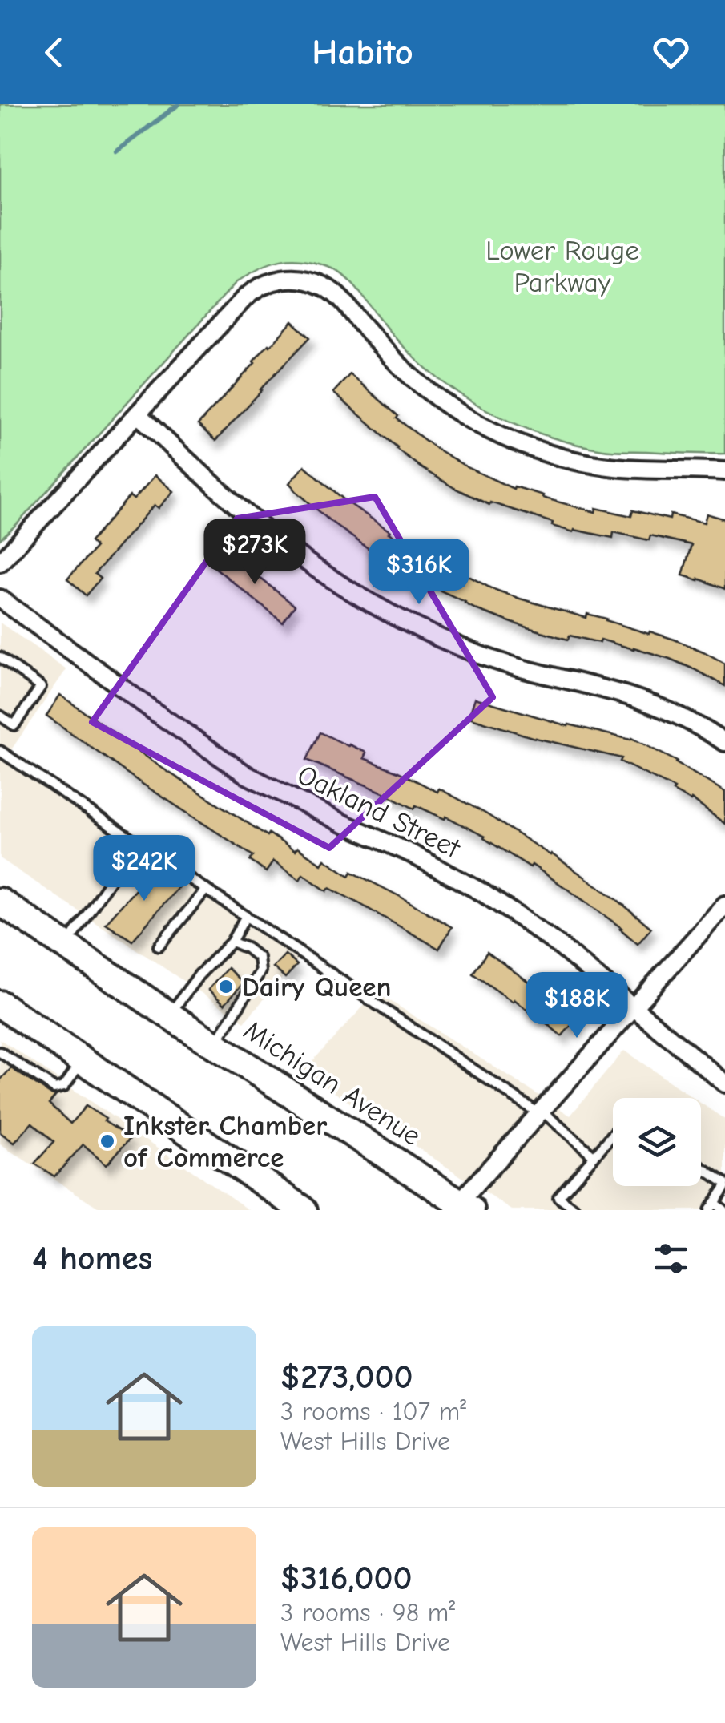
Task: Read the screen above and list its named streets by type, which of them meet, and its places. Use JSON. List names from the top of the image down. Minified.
{"streets":{"main road":["Michigan Avenue"],"street":["Oakland Street"]},"parks":["Lower Rouge Parkway"],"places":["Dairy Queen","Inkster Chamber of Commerce"],"page":{"header":"Habito","price":["$273K","$316K","$242K","$188K"],"heading":"4 homes","list":[{"name":"$273,000","note":"3 rooms · 107 m² · West Hills Drive"},{"name":"$316,000","note":"3 rooms · 98 m² · West Hills Drive"}]}}
